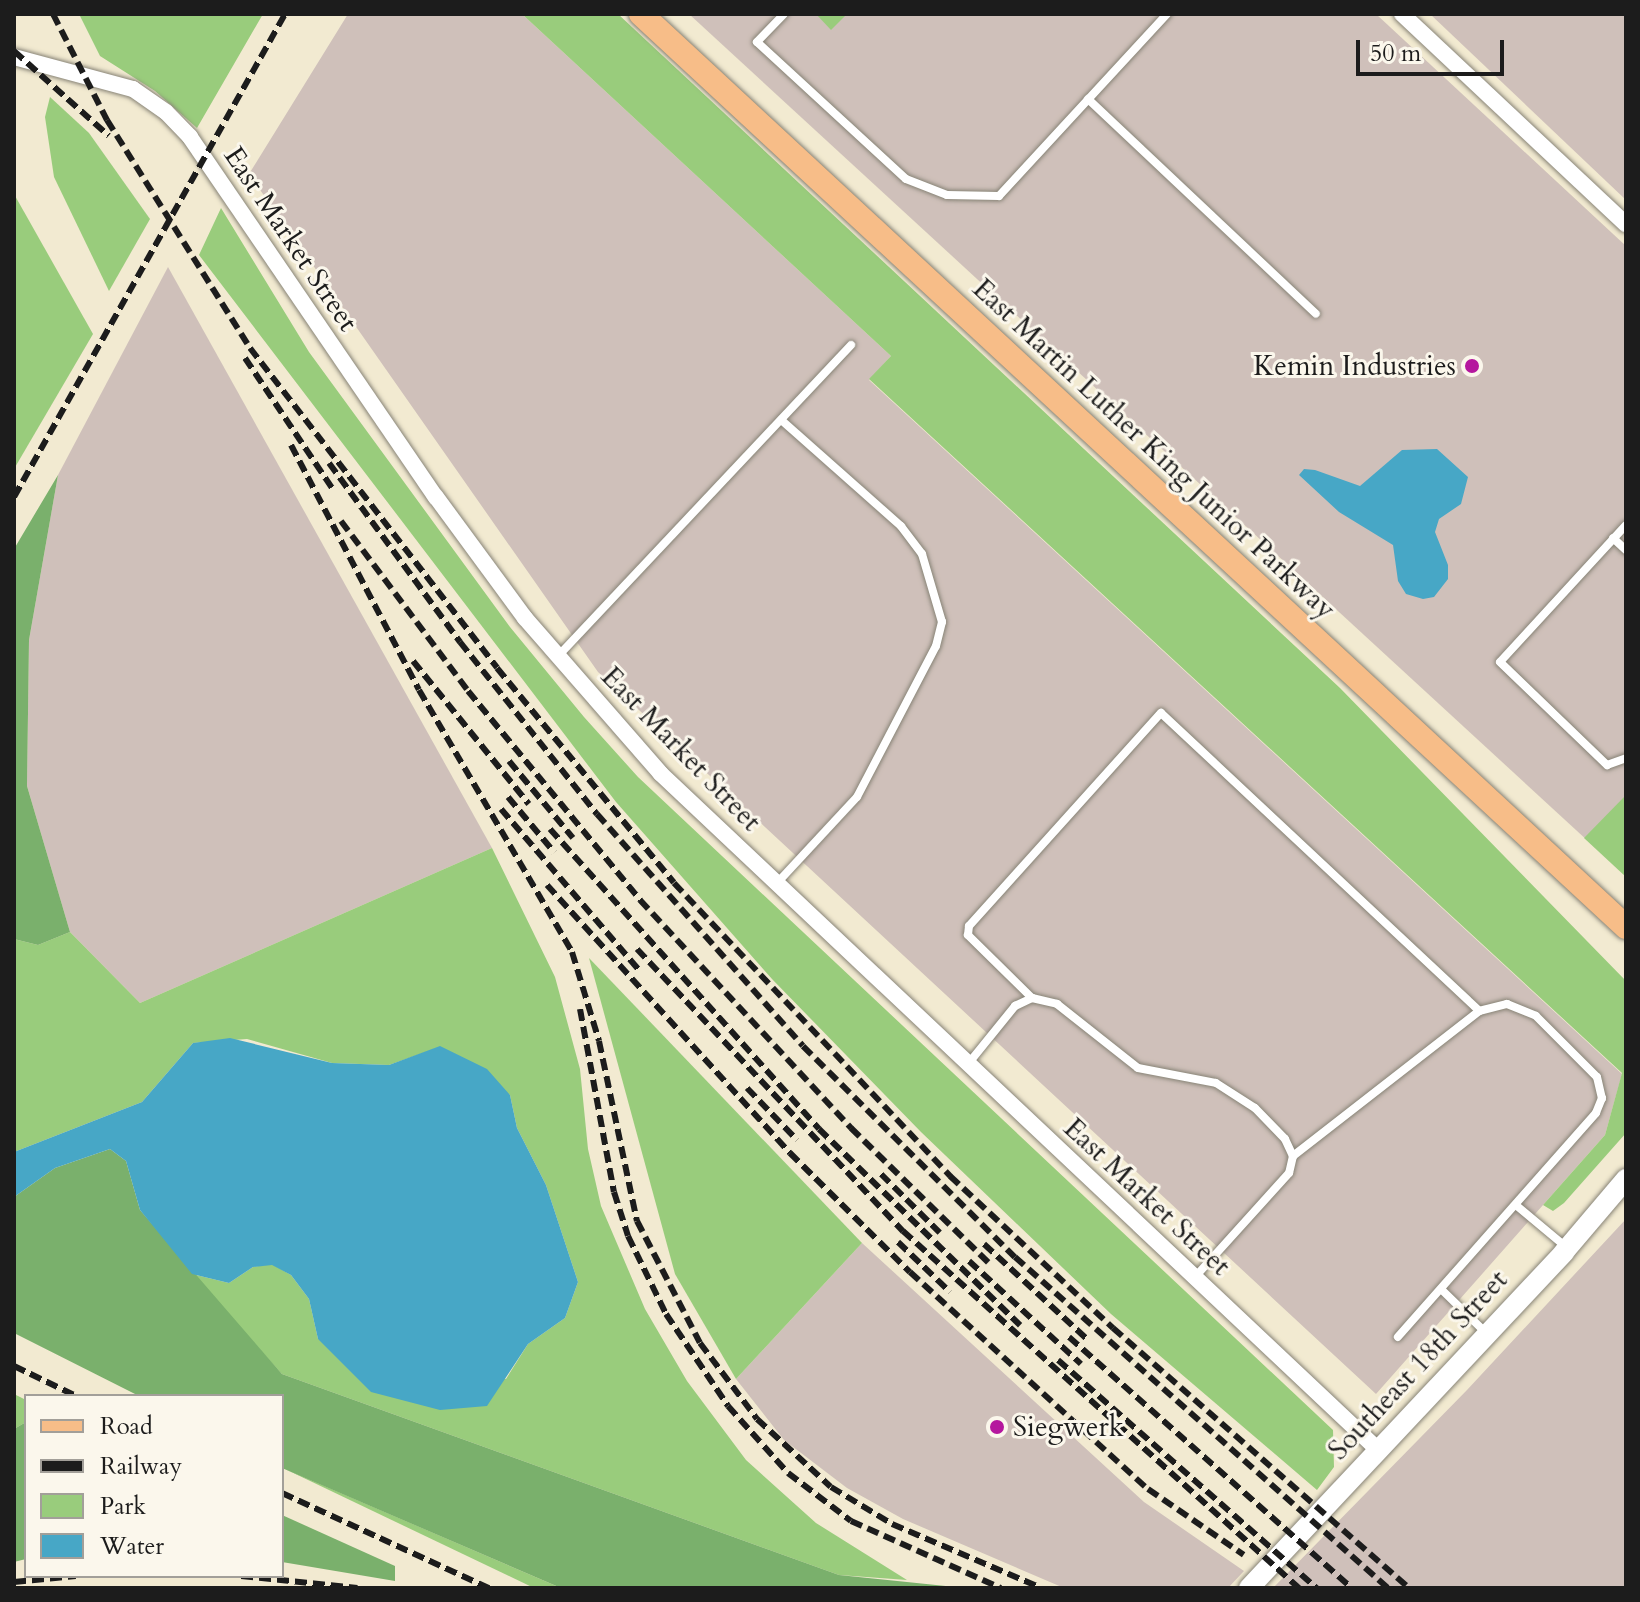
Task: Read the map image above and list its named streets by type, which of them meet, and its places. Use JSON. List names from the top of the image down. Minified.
{"streets":{"main road":["East Martin Luther King Junior Parkway"],"street":["East Market Street","Southeast 18th Street"]},"crossings":[["East Market Street","Southeast 18th Street"]],"places":["Kemin Industries","Siegwerk"],"legend":["Road","Railway","Park","Water"],"scale_bar":"50 m"}
